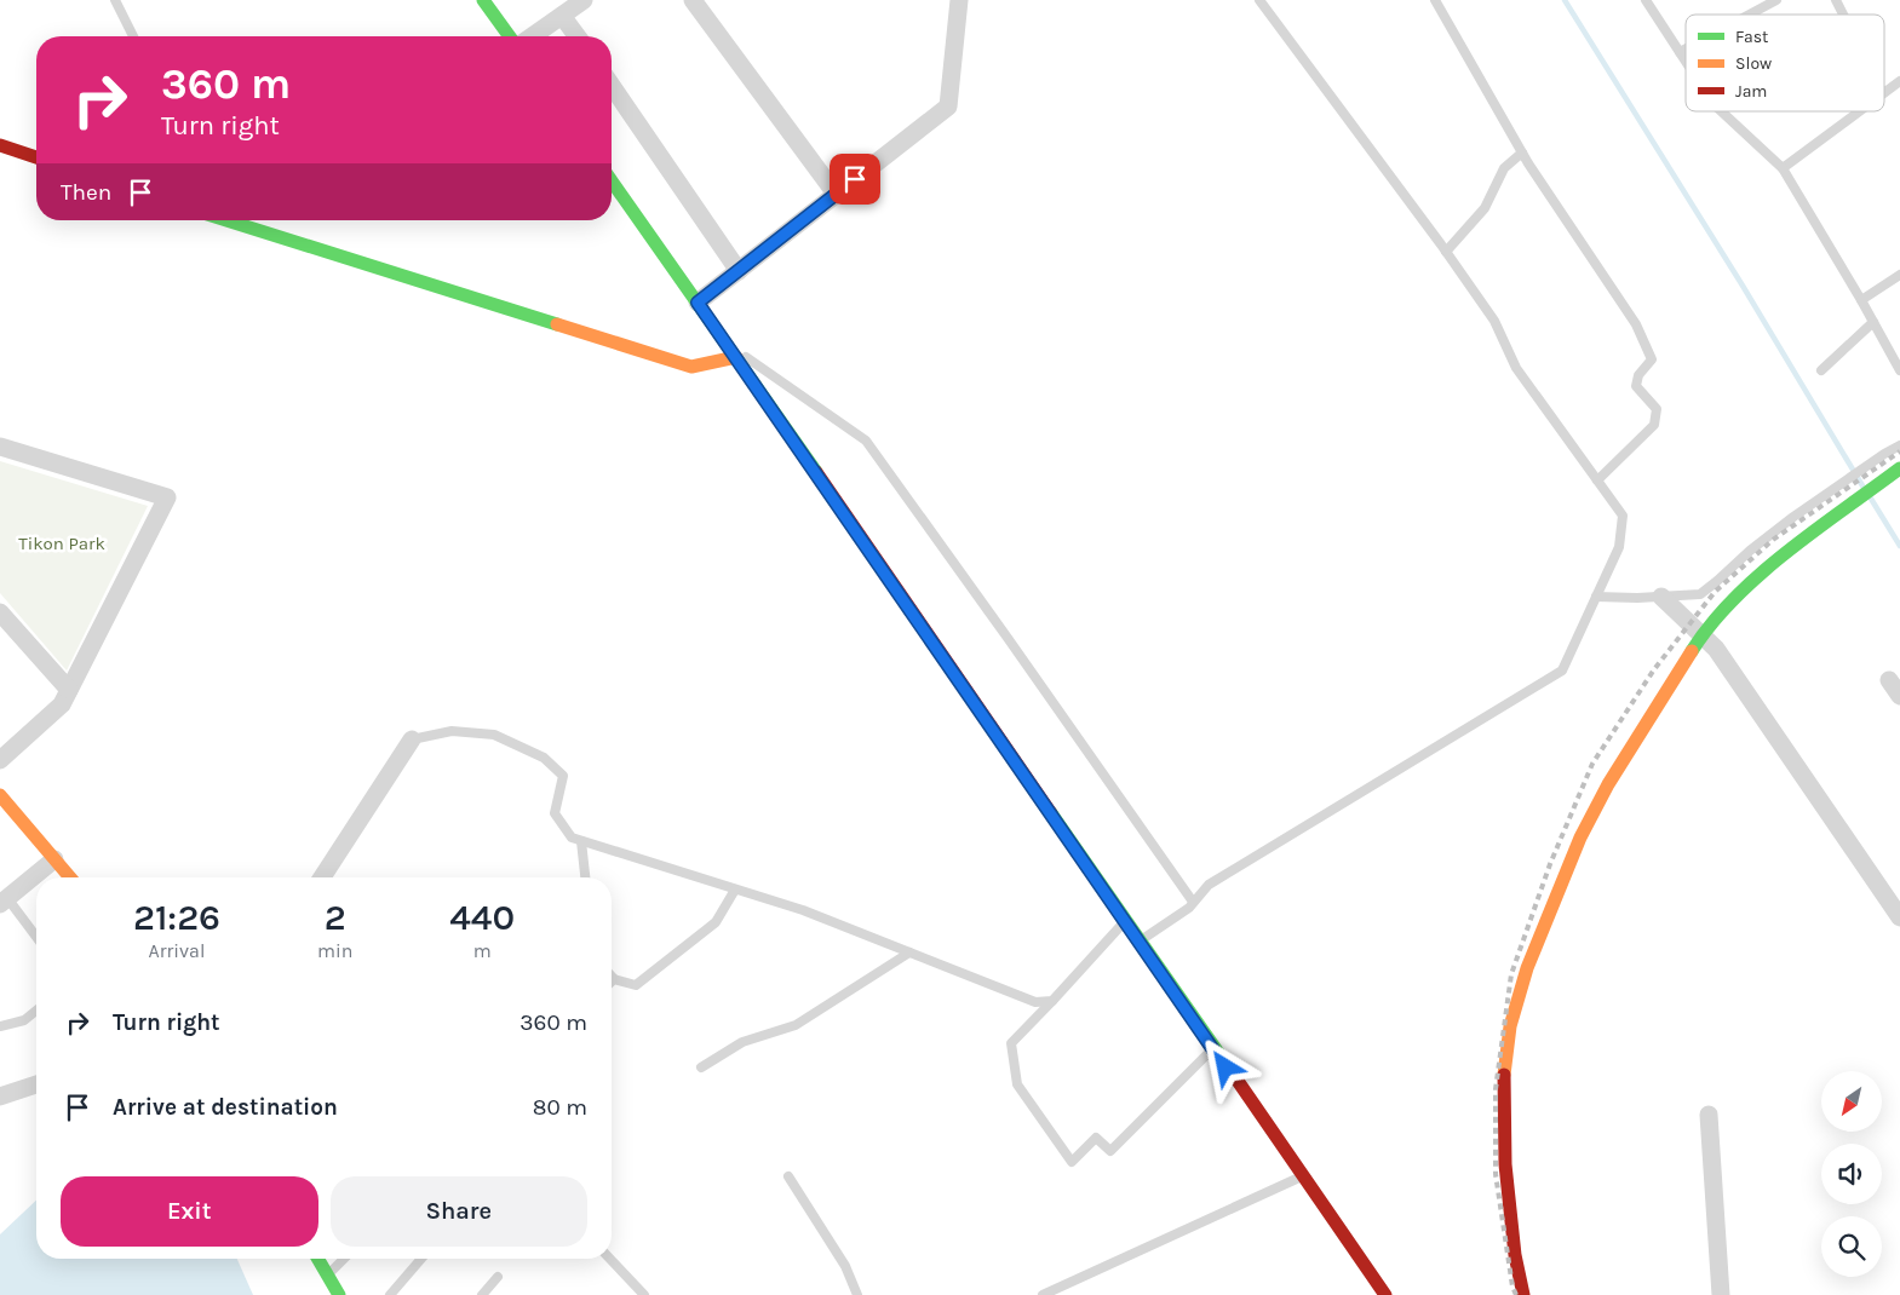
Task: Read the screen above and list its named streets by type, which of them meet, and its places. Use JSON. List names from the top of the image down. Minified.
{"parks":["Tikon Park"],"legend":["Fast","Slow","Jam"],"north":"bottom left","page":{"turn":["360 m","Turn right"],"then":"Then","eta":["21:26","Arrival","2","min","440","m"],"list":[{"name":"Turn right","value":"360 m"},{"name":"Arrive at destination","value":"80 m"}],"buttons":["Exit","Share"]}}
